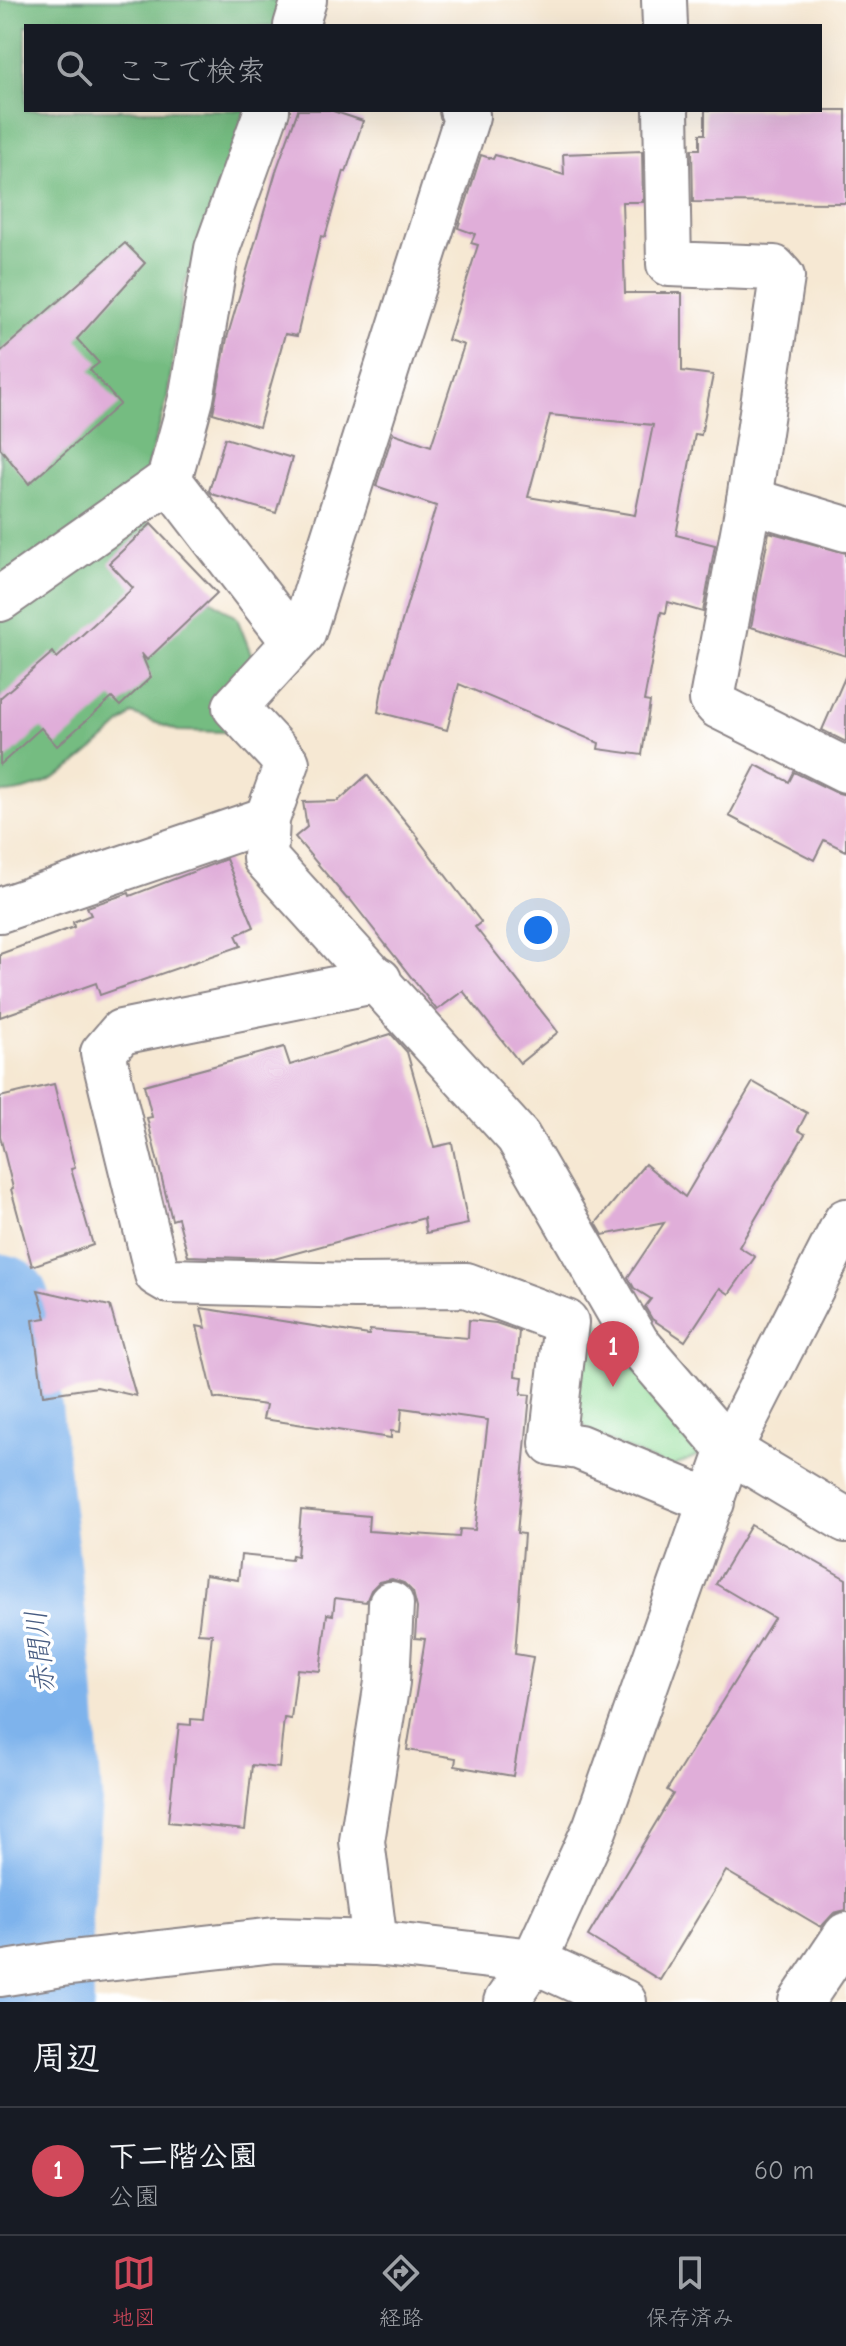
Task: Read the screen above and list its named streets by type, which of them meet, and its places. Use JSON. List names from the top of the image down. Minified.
{"water":["赤間川"],"page":{"search":"ここで検索","pins":"1","heading":"周辺","list":[{"mark":"1","name":"下二階公園","note":"公園","value":"60 m"}],"nav":["地図","経路","保存済み"]}}
